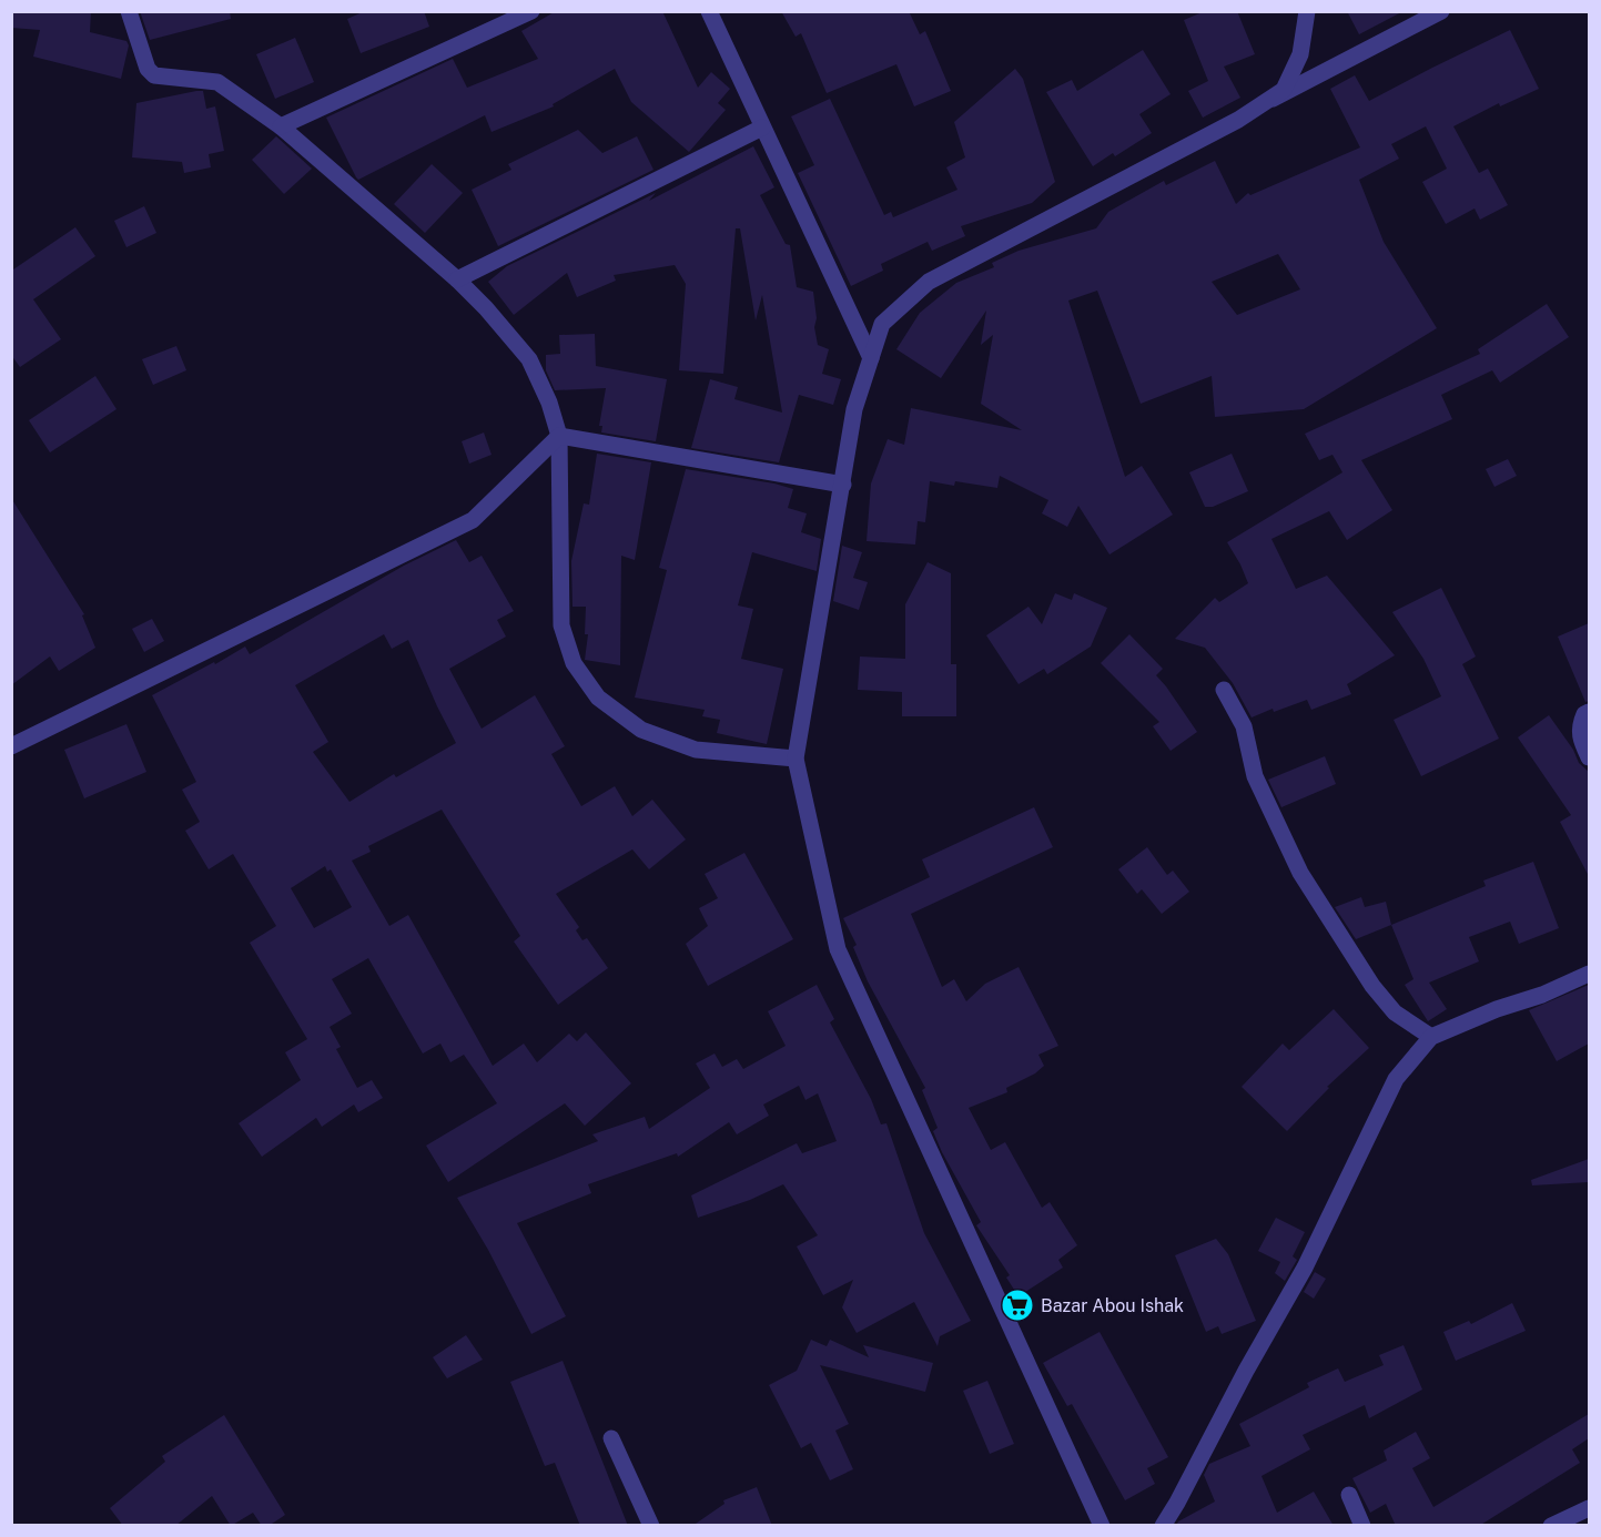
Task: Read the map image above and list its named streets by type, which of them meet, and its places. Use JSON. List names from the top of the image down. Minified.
{"places":{"supermarket":["Bazar Abou Ishak"]}}
